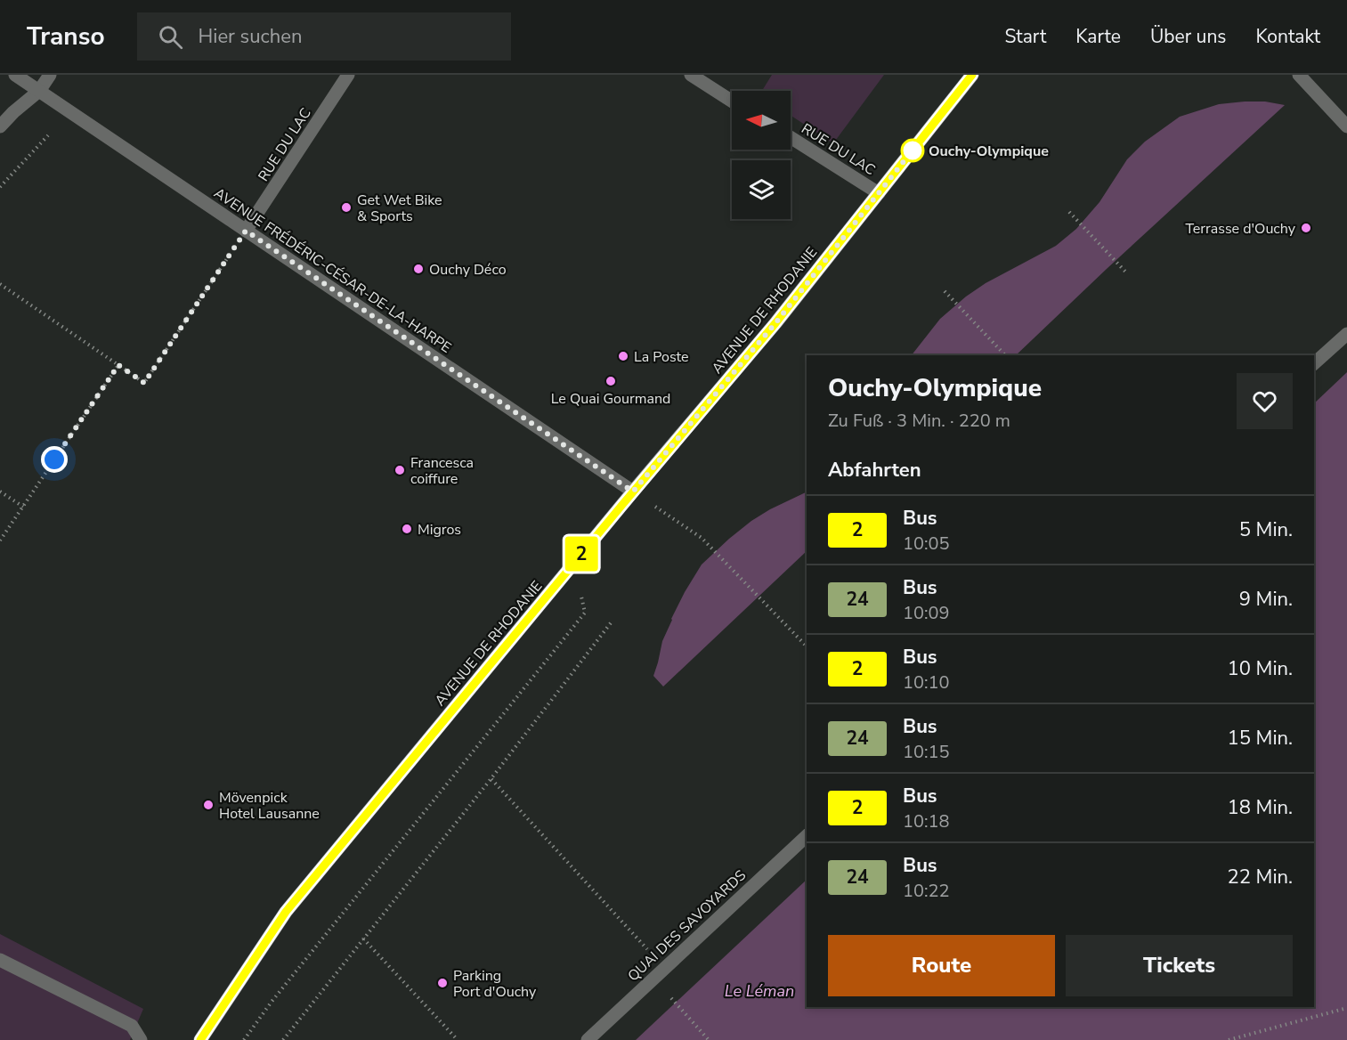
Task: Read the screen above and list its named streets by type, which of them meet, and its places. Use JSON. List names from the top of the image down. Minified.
{"streets":{"main road":["AVENUE DE RHODANIE"],"street":["RUE DU LAC","AVENUE FRÉDÉRIC-CÉSAR-DE-LA-HARPE","QUAI DES SAVOYARDS"]},"crossings":[["RUE DU LAC","AVENUE FRÉDÉRIC-CÉSAR-DE-LA-HARPE"],["RUE DU LAC","AVENUE DE RHODANIE"],["AVENUE FRÉDÉRIC-CÉSAR-DE-LA-HARPE","AVENUE DE RHODANIE"]],"water":["Le Léman"],"places":["Ouchy-Olympique","Get Wet Bike & Sports","Terrasse d'Ouchy","Ouchy Déco","La Poste","Le Quai Gourmand","Francesca coiffure","Migros","Mövenpick Hotel Lausanne","Parking Port d'Ouchy"],"lines":["bus line 2"],"north":"left","page":{"header":"Transo","search":"Hier suchen","nav":["Start","Karte","Über uns","Kontakt"],"on_map":"2","heading":[["Ouchy-Olympique","Zu Fuß · 3 Min. · 220 m"],"Abfahrten"],"list":[{"mark":"2","name":"Bus","note":"10:05","value":"5 Min."},{"mark":"24","name":"Bus","note":"10:09","value":"9 Min."},{"mark":"2","name":"Bus","note":"10:10","value":"10 Min."},{"mark":"24","name":"Bus","note":"10:15","value":"15 Min."},{"mark":"2","name":"Bus","note":"10:18","value":"18 Min."},{"mark":"24","name":"Bus","note":"10:22","value":"22 Min."}],"buttons":["Route","Tickets"]}}
